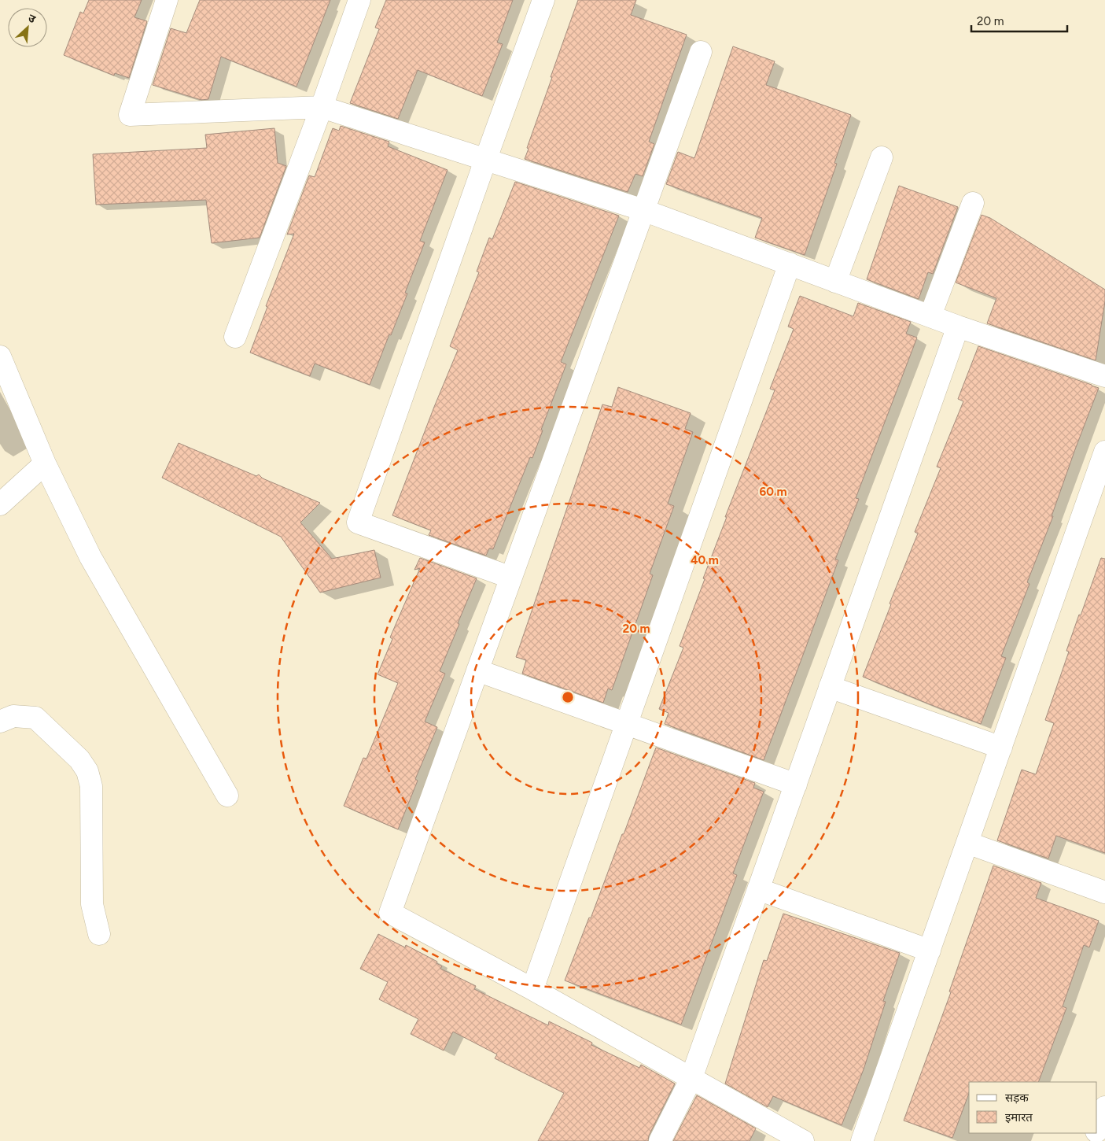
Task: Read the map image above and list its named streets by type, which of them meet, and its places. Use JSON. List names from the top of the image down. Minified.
{"legend":["सड़क","इमारत"],"scale_bar":"20 m","north":"top right","rings":["60 m","40 m","20 m"]}
